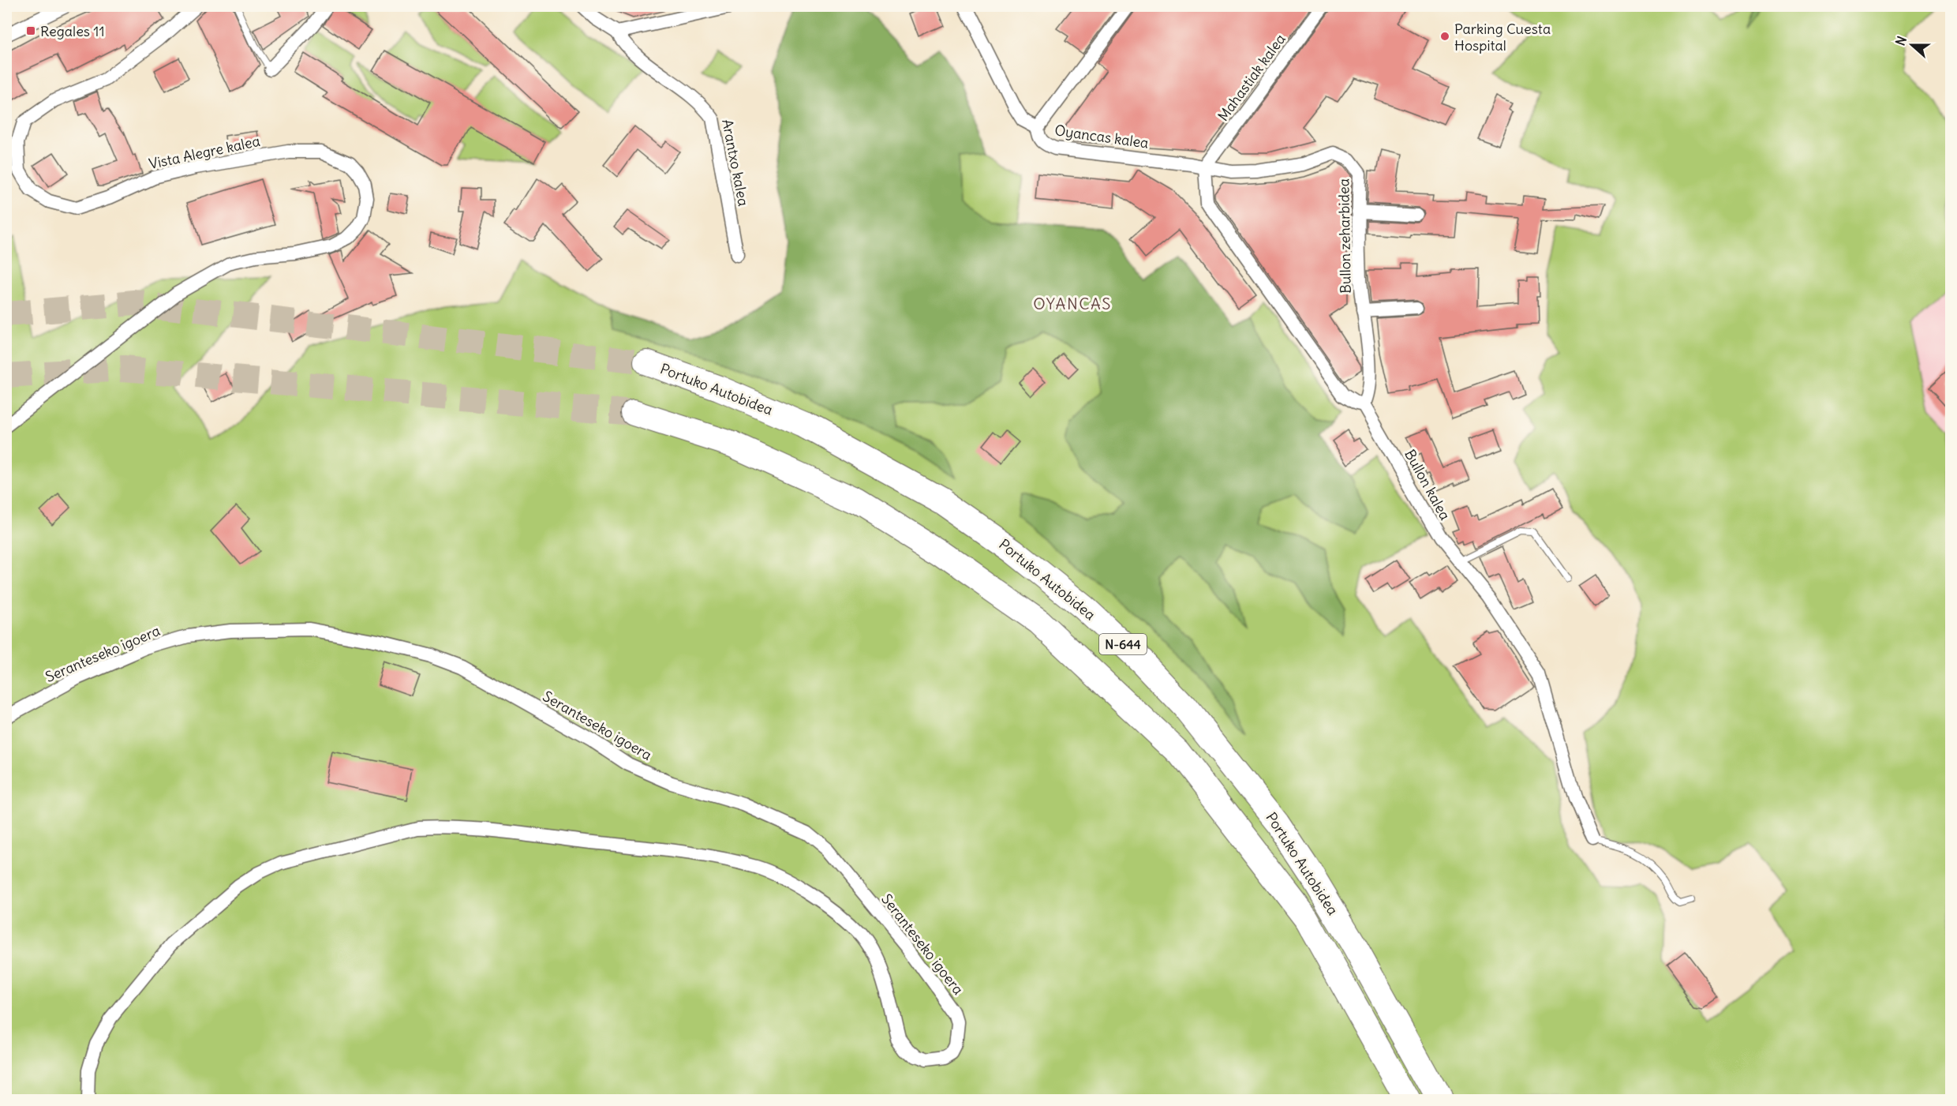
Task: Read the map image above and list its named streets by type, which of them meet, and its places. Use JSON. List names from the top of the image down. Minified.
{"streets":{"highway":["Portuko Autobidea","N-644"],"street":["Mahastiak kalea","Oyancas kalea","Vista Alegre kalea","Arantxo kalea","Bullon zeharbidea","Bullon kalea","Seranteseko igoera"]},"crossings":[["Mahastiak kalea","Oyancas kalea"],["Mahastiak kalea","Bullon zeharbidea"],["Oyancas kalea","Bullon zeharbidea"],["Bullon zeharbidea","Bullon kalea"]],"districts":["OYANCAS"],"places":{"transit":["Regales 11"],"other":["Parking Cuesta Hospital"]},"north":"left"}
